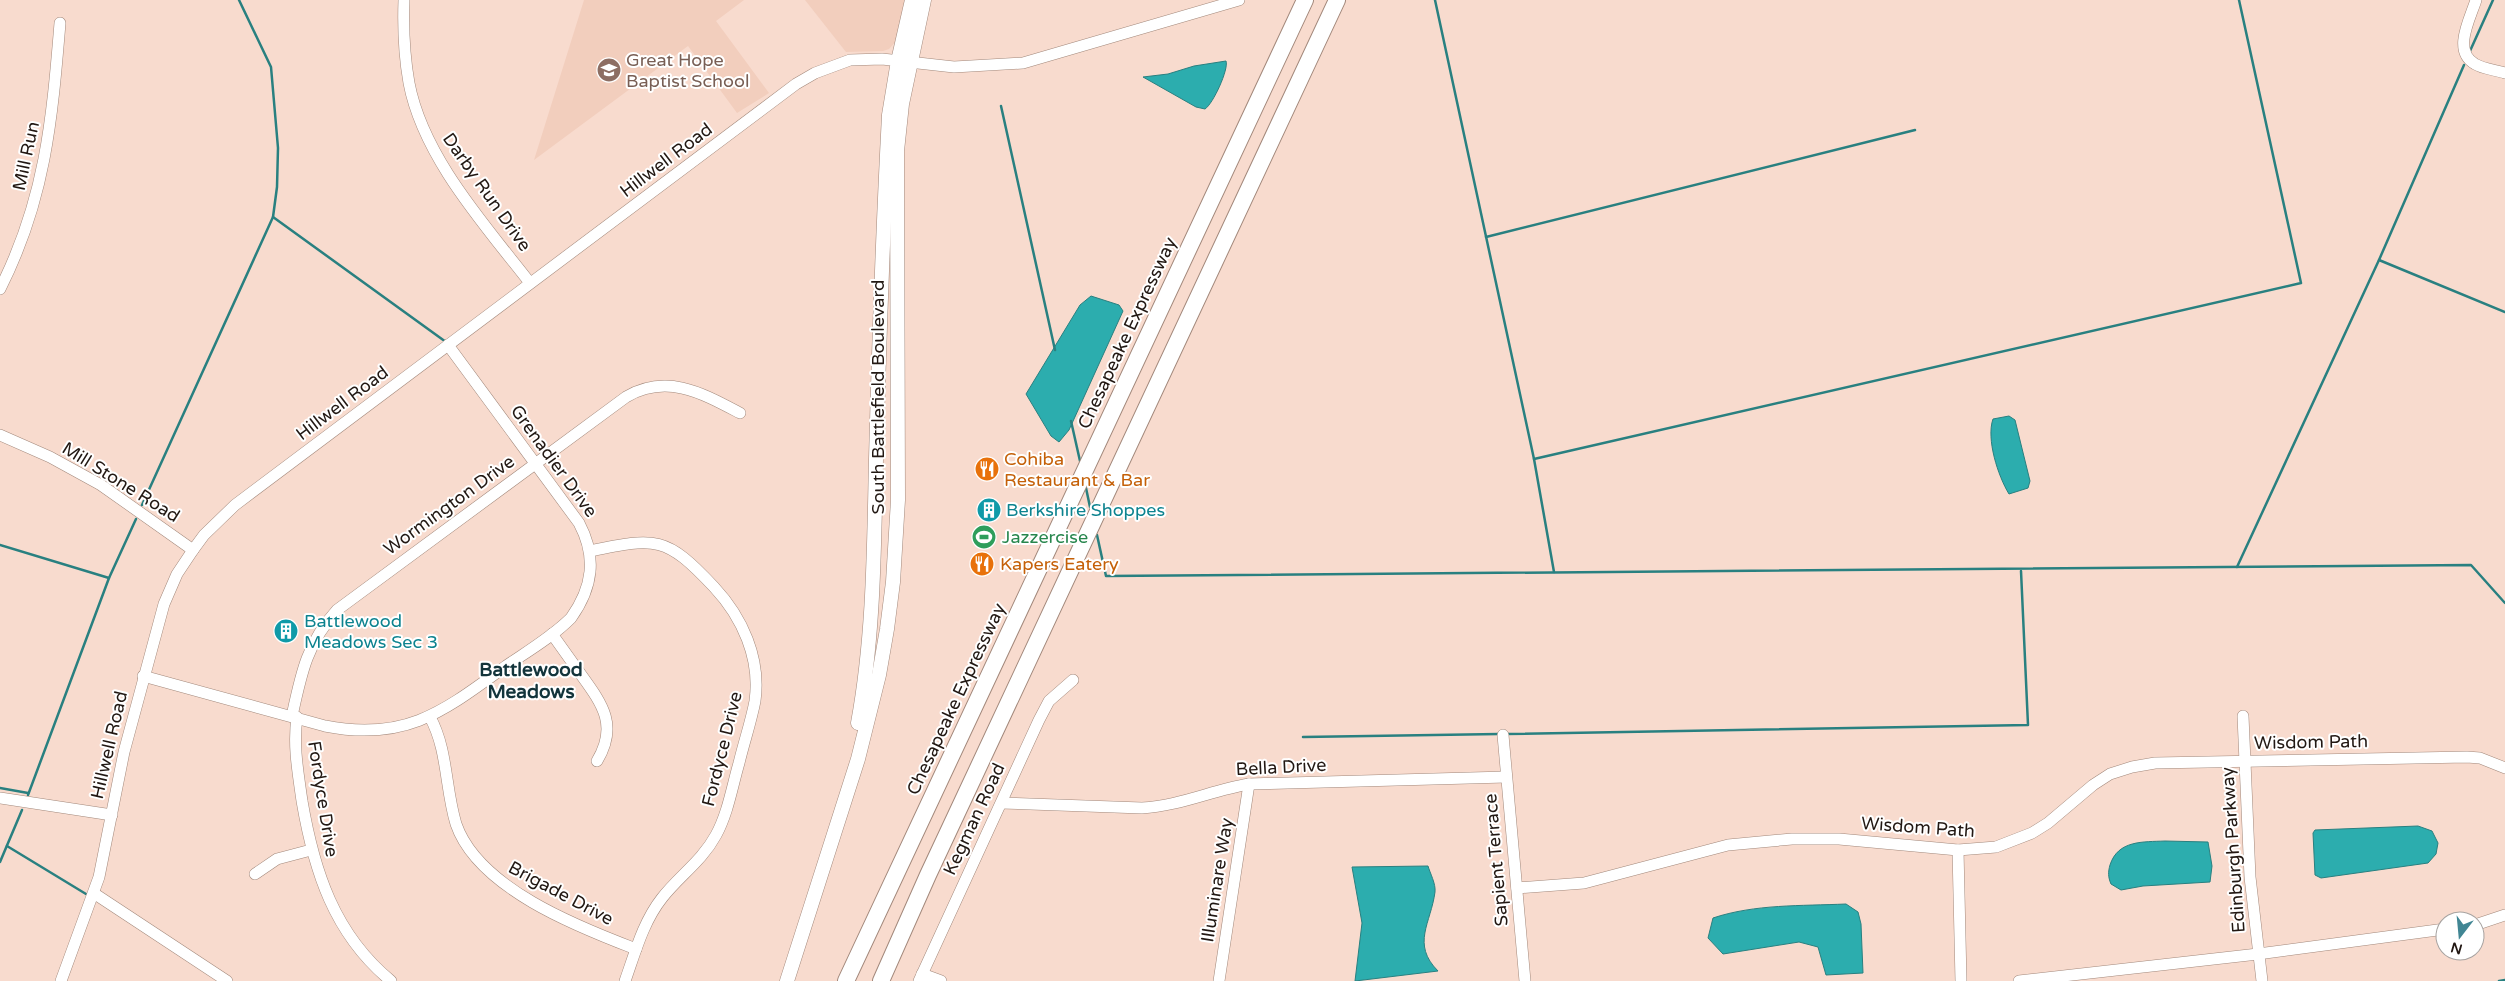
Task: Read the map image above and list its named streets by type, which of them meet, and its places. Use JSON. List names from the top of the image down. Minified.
{"streets":{"highway":["Chesapeake Expressway"],"main road":["South Battlefield Boulevard"],"street":["Mill Run","Hillwell Road","Darby Run Drive","Grenadier Drive","Mill Stone Road","Wormington Drive","Wisdom Path","Fordyce Drive","Bella Drive","Kegman Road","Edinburgh Parkway","Sapient Terrace","Illuminare Way","Brigade Drive"]},"crossings":[["Hillwell Road","Darby Run Drive"],["Hillwell Road","South Battlefield Boulevard"],["Hillwell Road","Grenadier Drive"],["Hillwell Road","Mill Stone Road"],["Grenadier Drive","Wormington Drive"],["Grenadier Drive","Fordyce Drive"],["Grenadier Drive","Brigade Drive"],["Wormington Drive","Fordyce Drive"],["Wisdom Path","Edinburgh Parkway"],["Wisdom Path","Sapient Terrace"],["Fordyce Drive","Brigade Drive"],["Bella Drive","Kegman Road"],["Bella Drive","Sapient Terrace"],["Bella Drive","Illuminare Way"]],"districts":["Battlewood Meadows"],"places":{"school or university":["Great Hope Baptist School"],"restaurant":["Cohiba Restaurant & Bar","Kapers Eatery"],"building":["Berkshire Shoppes","Battlewood Meadows Sec 3"],"sports":["Jazzercise"]},"north":"bottom"}
